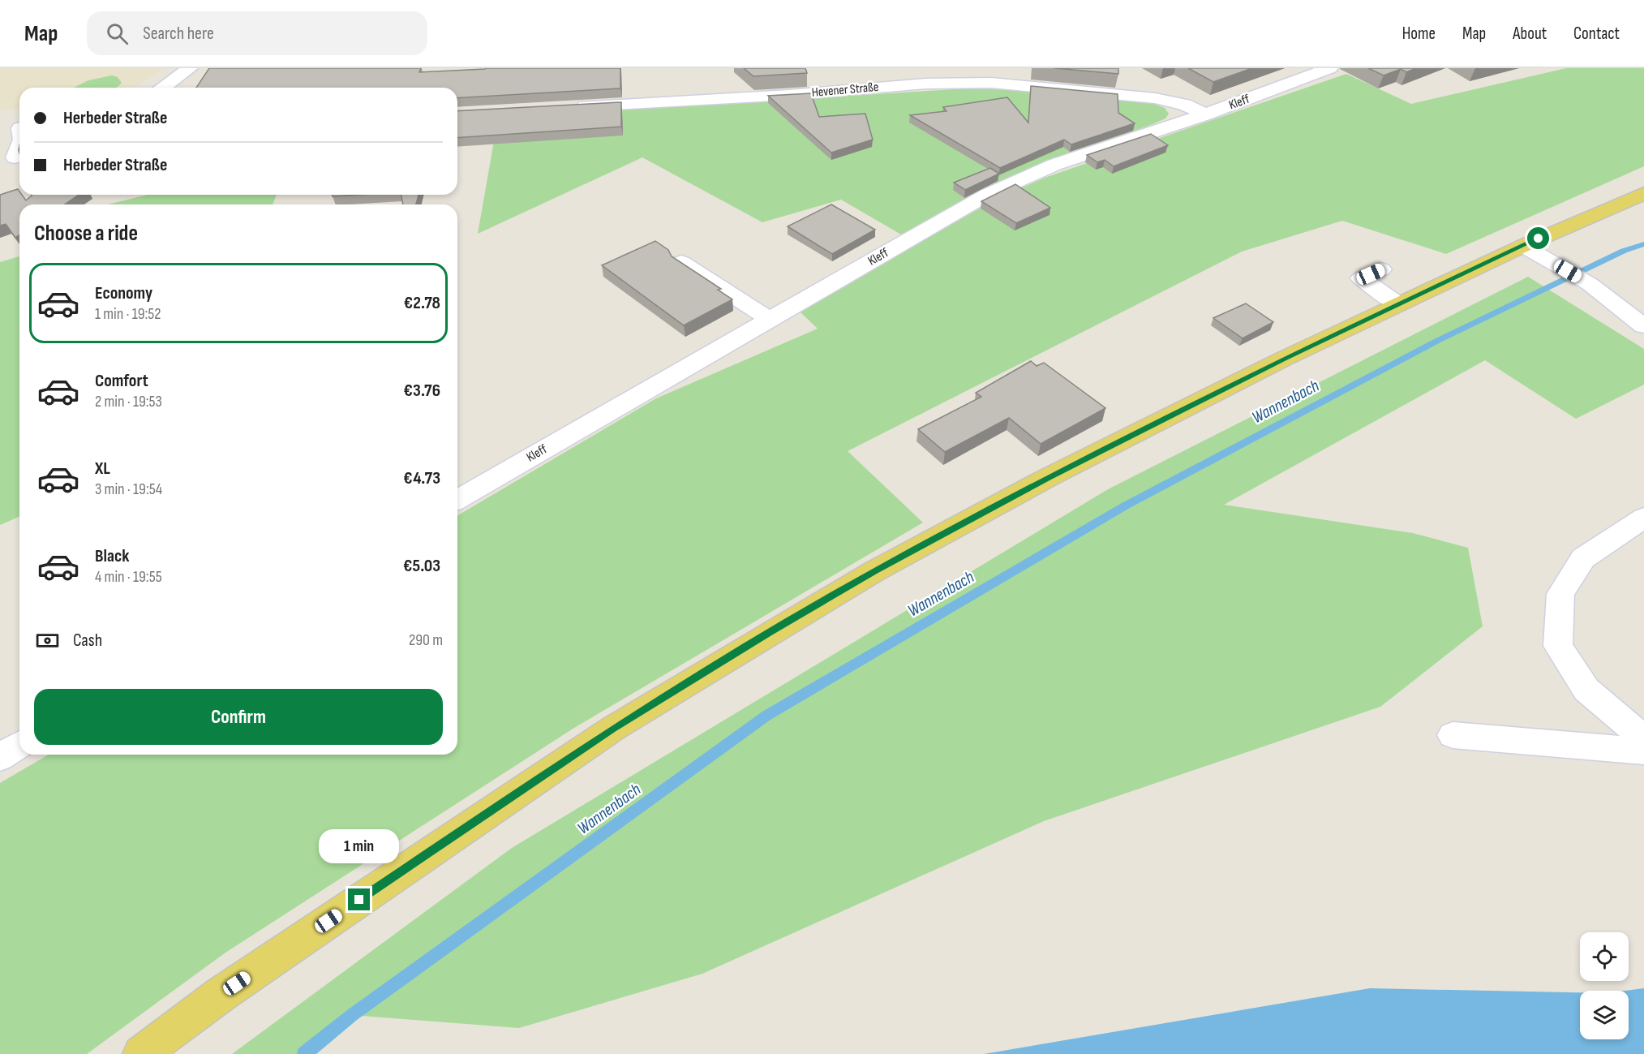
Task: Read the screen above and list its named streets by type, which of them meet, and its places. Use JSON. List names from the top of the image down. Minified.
{"streets":{"street":["Hevener Straße","Kleff"]},"crossings":[["Hevener Straße","Kleff"]],"water":["Wannenbach"],"page":{"header":"Map","search":"Search here","nav":["Home","Map","About","Contact"],"banner":["Herbeder Straße","Herbeder Straße"],"heading":"Choose a ride","list":[{"name":"Economy","note":"1 min · 19:52","value":"€2.78"},{"name":"Comfort","note":"2 min · 19:53","value":"€3.76"},{"name":"XL","note":"3 min · 19:54","value":"€4.73"},{"name":"Black","note":"4 min · 19:55","value":"€5.03"}],"pay":["Cash","290 m"],"buttons":"Confirm","bubble":"1 min"}}
